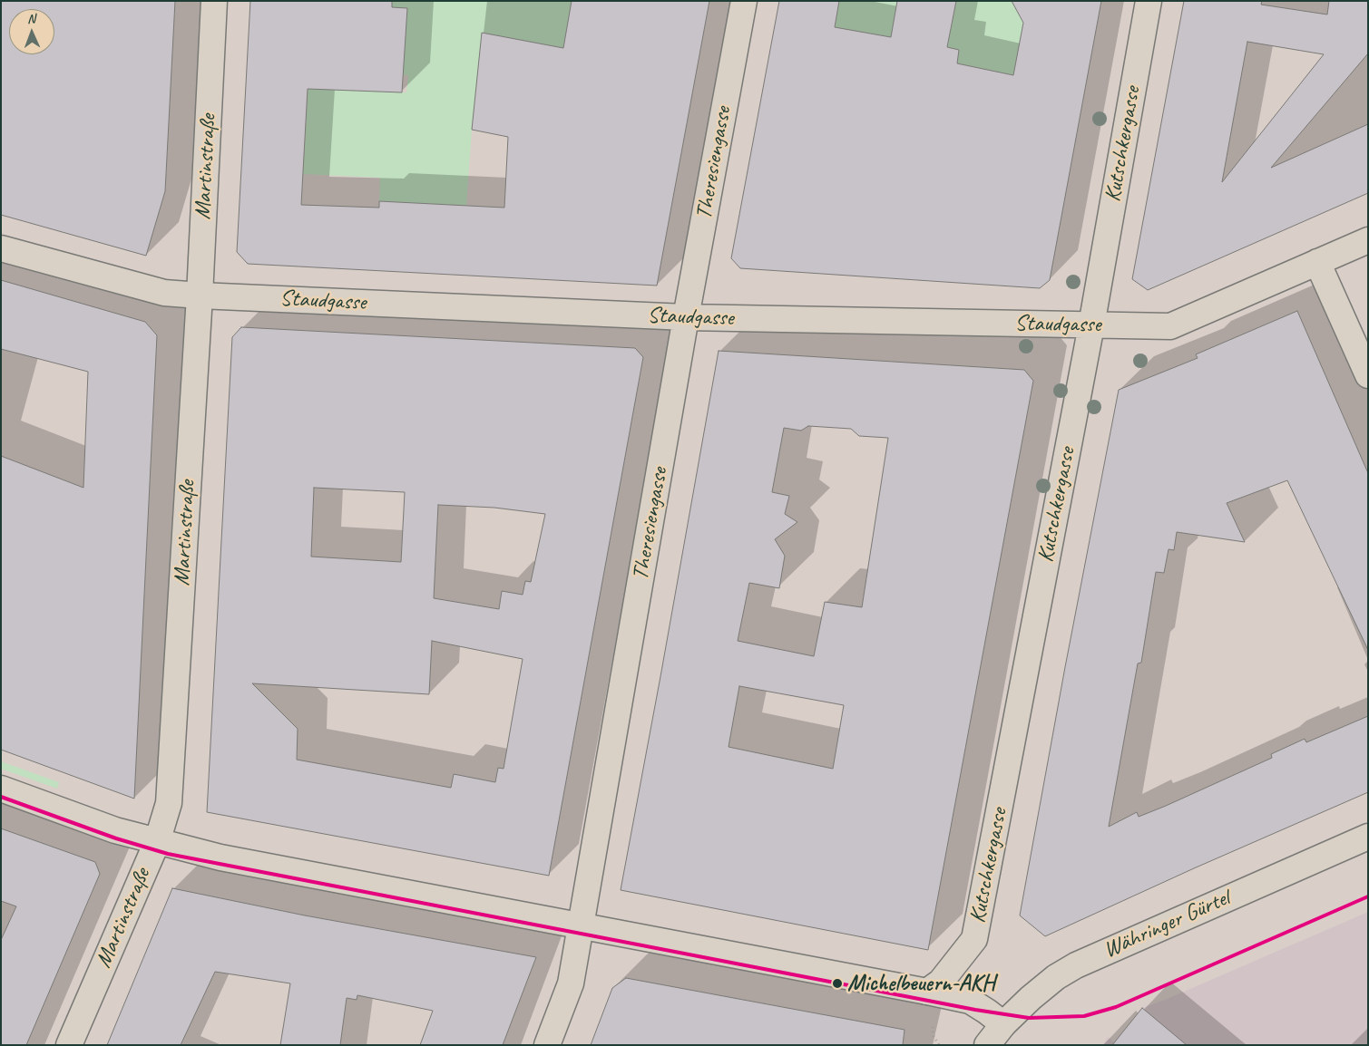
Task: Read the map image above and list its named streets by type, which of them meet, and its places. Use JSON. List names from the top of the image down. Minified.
{"streets":{"street":["Kutschkergasse","Theresiengasse","Martinstraße","Staudgasse","Währinger Gürtel"]},"crossings":[["Kutschkergasse","Staudgasse"],["Theresiengasse","Staudgasse"],["Martinstraße","Staudgasse"]],"places":["Michelbeuern-AKH"],"north":"top"}
